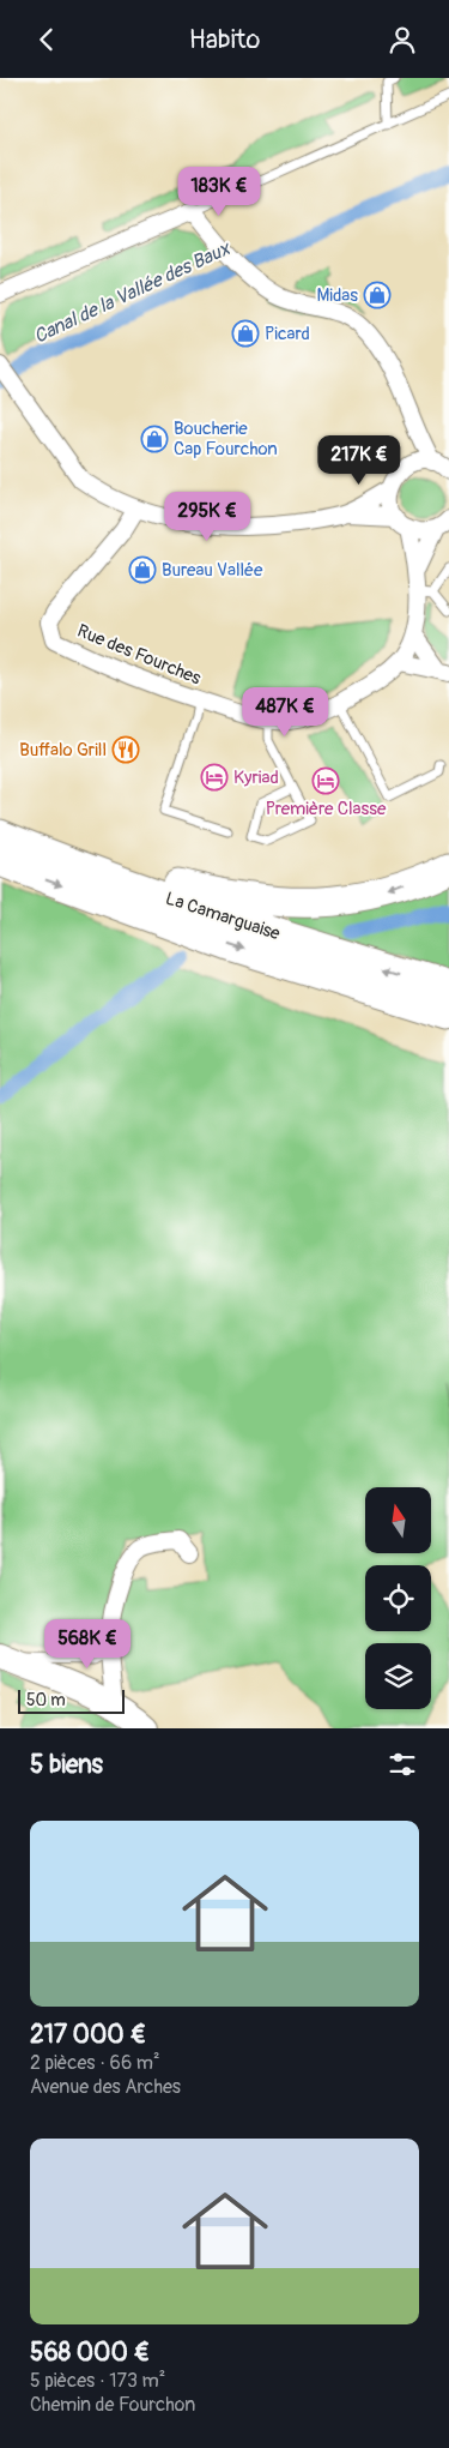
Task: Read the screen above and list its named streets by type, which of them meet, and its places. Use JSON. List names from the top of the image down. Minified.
{"streets":{"highway":["La Camarguaise"],"street":["Rue des Fourches"]},"water":["Canal de la Vallée des Baux"],"places":{"shop":["Midas","Picard","Boucherie Cap Fourchon","Bureau Vallée"],"restaurant":["Buffalo Grill"],"hotel":["Kyriad","Première Classe"]},"scale_bar":"50 m","north":"top","page":{"header":"Habito","price":["183K €","217K €","295K €","487K €","568K €"],"scale":"50 m","heading":"5 biens","list":[{"name":"217 000 €","note":"2 pièces · 66 m² · Avenue des Arches"},{"name":"568 000 €","note":"5 pièces · 173 m² · Chemin de Fourchon"}]}}
